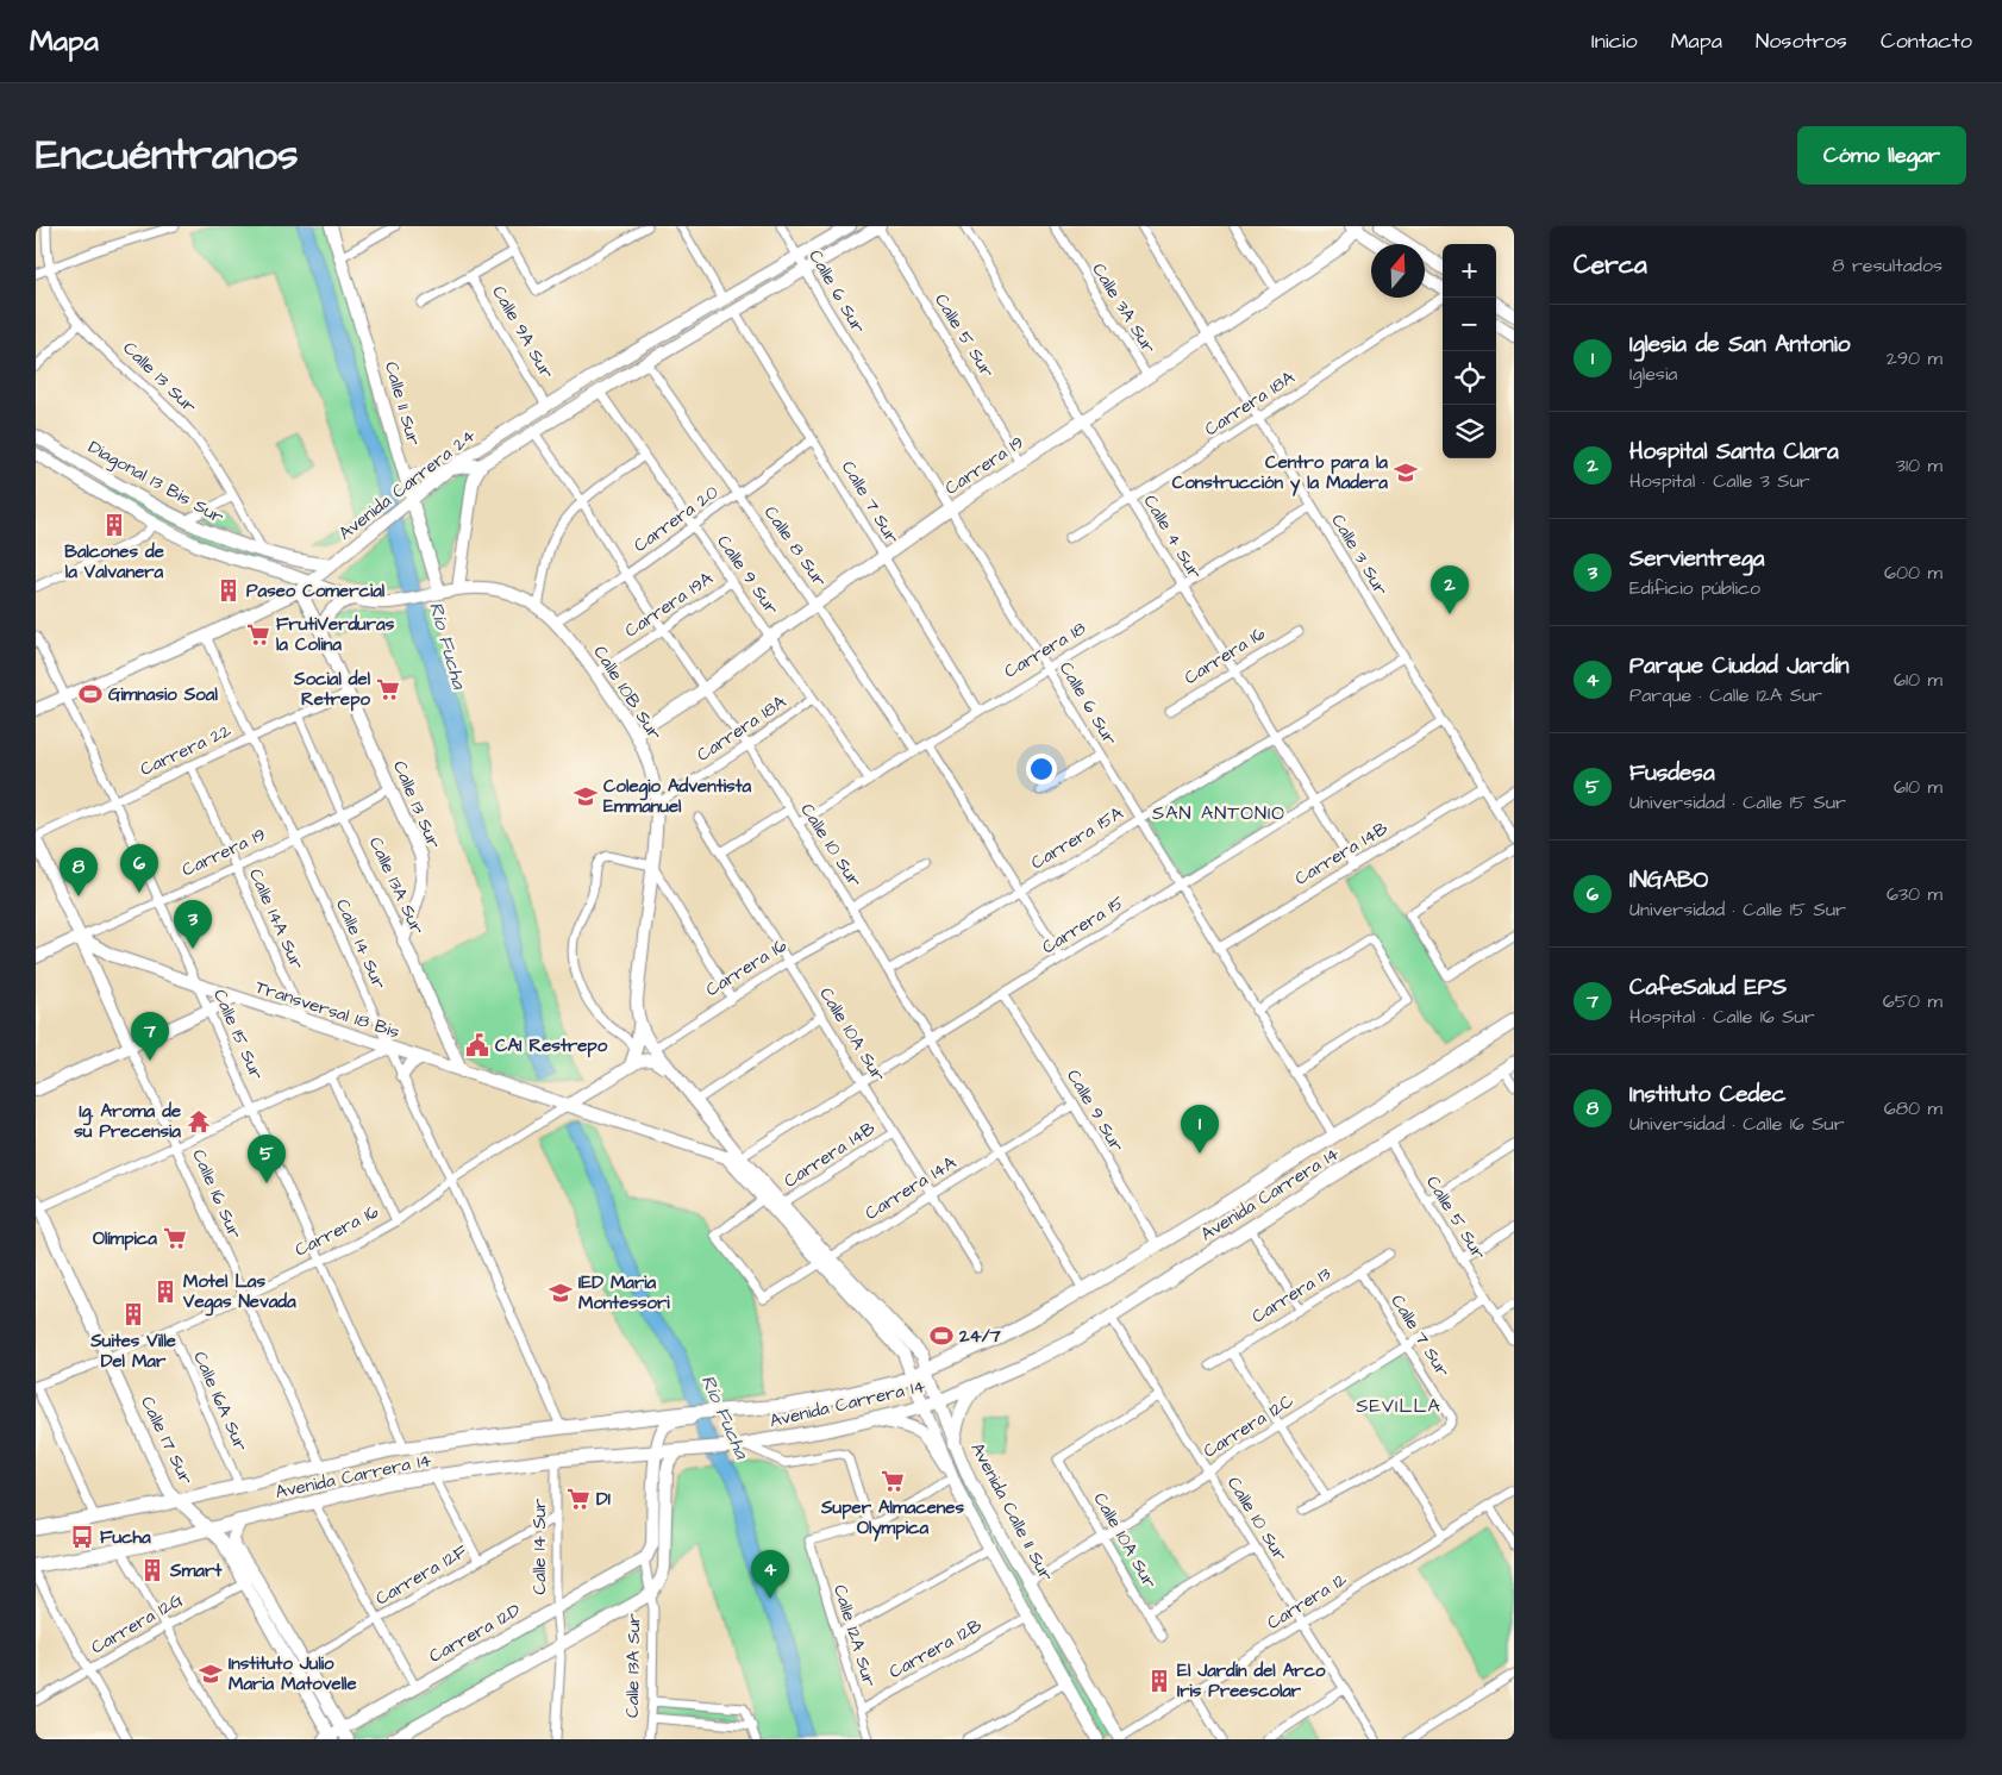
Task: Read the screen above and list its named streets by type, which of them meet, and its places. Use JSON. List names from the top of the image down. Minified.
{"streets":{"main road":["Calle 13 Sur","Calle 11 Sur","Carrera 19","Diagonal 13 Bis Sur","Avenida Carrera 24","Carrera 16","Calle 10B Sur","Calle 13A Sur","Transversal 18 Bis","Calle 16 Sur","Avenida Carrera 14","Calle 17 Sur","Avenida Calle 11 Sur","Carrera 12D"],"street":["Calle 6 Sur","Calle 3A Sur","Calle 9A Sur","Calle 5 Sur","Carrera 18A","Calle 7 Sur","Carrera 20","Calle 4 Sur","Calle 8 Sur","Calle 3 Sur","Calle 9 Sur","Carrera 19A","Carrera 18","Carrera 22","Carrera 15A","Calle 10 Sur","Carrera 14B","Calle 14A Sur","Carrera 15","Calle 14 Sur","Calle 15 Sur","Calle 10A Sur","Carrera 14A","Carrera 13","Calle 16A Sur","Carrera 12C","Carrera 12F","Carrera 12","Carrera 12G","Calle 12A Sur","Carrera 12B"]},"crossings":[["Calle 6 Sur","Carrera 19"],["Calle 6 Sur","Avenida Carrera 24"],["Calle 6 Sur","Carrera 18"],["Calle 6 Sur","Carrera 15A"],["Calle 6 Sur","Carrera 14B"],["Calle 6 Sur","Carrera 15"],["Calle 6 Sur","Avenida Carrera 14"],["Calle 3A Sur","Carrera 19"],["Calle 9A Sur","Avenida Carrera 24"],["Calle 5 Sur","Carrera 19"],["Calle 5 Sur","Avenida Carrera 24"],["Calle 5 Sur","Avenida Carrera 14"],["Calle 5 Sur","Carrera 12C"],["Calle 13 Sur","Carrera 19"],["Calle 13 Sur","Diagonal 13 Bis Sur"],["Calle 13 Sur","Avenida Carrera 24"],["Calle 13 Sur","Carrera 22"],["Calle 13 Sur","Calle 13A Sur"],["Calle 11 Sur","Avenida Carrera 24"],["Calle 11 Sur","Calle 10B Sur"],["Carrera 18A","Calle 4 Sur"],["Carrera 18A","Calle 3 Sur"],["Carrera 18A","Calle 9 Sur"],["Carrera 18A","Calle 10B Sur"],["Carrera 18A","Calle 10 Sur"],["Carrera 19","Calle 7 Sur"],["Carrera 19","Calle 4 Sur"],["Carrera 19","Calle 8 Sur"],["Carrera 19","Calle 3 Sur"],["Carrera 19","Calle 9 Sur"],["Carrera 19","Calle 10B Sur"],["Carrera 19","Calle 10 Sur"],["Carrera 19","Calle 13A Sur"],["Carrera 19","Calle 14A Sur"],["Carrera 19","Calle 14 Sur"],["Carrera 19","Transversal 18 Bis"],["Carrera 19","Calle 15 Sur"],["Carrera 19","Calle 16 Sur"],["Diagonal 13 Bis Sur","Avenida Carrera 24"],["Diagonal 13 Bis Sur","Calle 10B Sur"],["Avenida Carrera 24","Calle 7 Sur"],["Avenida Carrera 24","Calle 8 Sur"],["Avenida Carrera 24","Calle 9 Sur"],["Avenida Carrera 24","Calle 10B Sur"],["Avenida Carrera 24","Calle 10 Sur"],["Avenida Carrera 24","Calle 14 Sur"],["Avenida Carrera 24","Calle 15 Sur"],["Calle 7 Sur","Carrera 20"],["Calle 7 Sur","Carrera 18"],["Calle 7 Sur","Carrera 13"],["Calle 7 Sur","Carrera 12C"],["Carrera 20","Calle 8 Sur"],["Carrera 20","Calle 9 Sur"],["Carrera 20","Calle 10B Sur"],["Carrera 20","Calle 10 Sur"],["Calle 4 Sur","Carrera 18"],["Calle 4 Sur","Carrera 16"],["Calle 4 Sur","Carrera 15A"],["Calle 4 Sur","Carrera 14B"],["Calle 4 Sur","Carrera 15"],["Calle 8 Sur","Carrera 18"],["Calle 3 Sur","Carrera 18"],["Calle 3 Sur","Carrera 15A"],["Calle 3 Sur","Carrera 14B"],["Calle 3 Sur","Carrera 15"],["Calle 9 Sur","Carrera 19A"],["Calle 9 Sur","Carrera 18"],["Calle 9 Sur","Carrera 15"],["Calle 9 Sur","Carrera 14A"],["Calle 9 Sur","Avenida Carrera 14"],["Carrera 19A","Calle 10B Sur"],["Carrera 19A","Calle 10 Sur"],["Carrera 18","Calle 10 Sur"],["Carrera 16","Calle 10B Sur"],["Carrera 16","Calle 10 Sur"],["Carrera 16","Calle 14 Sur"],["Carrera 16","Transversal 18 Bis"],["Carrera 16","Calle 15 Sur"],["Carrera 16","Calle 10A Sur"],["Carrera 16","Calle 16 Sur"],["Carrera 16","Calle 16A Sur"],["Carrera 16","Calle 17 Sur"],["Calle 10B Sur","Carrera 15"],["Calle 10B Sur","Avenida Calle 11 Sur"],["Carrera 22","Calle 13A Sur"],["Carrera 22","Calle 14A Sur"],["Carrera 22","Calle 14 Sur"],["Carrera 22","Calle 15 Sur"],["Carrera 22","Calle 16 Sur"],["Carrera 15A","Calle 10 Sur"],["Calle 10 Sur","Carrera 15"],["Calle 10 Sur","Calle 10A Sur"],["Calle 10 Sur","Carrera 14A"],["Calle 10 Sur","Avenida Carrera 14"],["Calle 10 Sur","Carrera 12C"],["Calle 10 Sur","Carrera 12"],["Carrera 14B","Calle 10A Sur"],["Carrera 14B","Avenida Calle 11 Sur"],["Calle 13A Sur","Transversal 18 Bis"],["Calle 13A Sur","Avenida Carrera 14"],["Calle 13A Sur","Carrera 12D"],["Calle 14A Sur","Transversal 18 Bis"],["Carrera 15","Calle 10A Sur"],["Carrera 15","Avenida Calle 11 Sur"],["Calle 14 Sur","Transversal 18 Bis"],["Calle 14 Sur","Avenida Carrera 14"],["Calle 14 Sur","Carrera 12F"],["Calle 14 Sur","Carrera 12D"],["Transversal 18 Bis","Calle 15 Sur"],["Transversal 18 Bis","Calle 16 Sur"],["Calle 15 Sur","Avenida Carrera 14"],["Calle 10A Sur","Carrera 14A"],["Calle 10A Sur","Carrera 12C"],["Carrera 14A","Avenida Calle 11 Sur"],["Calle 16 Sur","Avenida Carrera 14"],["Avenida Carrera 14","Calle 16A Sur"],["Avenida Carrera 14","Calle 17 Sur"],["Avenida Carrera 14","Avenida Calle 11 Sur"],["Carrera 12C","Avenida Calle 11 Sur"],["Calle 17 Sur","Carrera 12G"],["Calle 17 Sur","Carrera 12D"],["Avenida Calle 11 Sur","Carrera 12"],["Avenida Calle 11 Sur","Carrera 12B"],["Calle 12A Sur","Carrera 12B"]],"districts":["SAN ANTONIO","SEVILLA"],"water":["Río Fucha"],"places":{"school or university":["Centro para la Construcción y la Madera","Colegio Adventista Emmanuel","IED Maria Montessori","Instituto Julio Maria Matovelle"],"building":["Balcones de la Valvanera","Paseo Comercial","Motel Las Vegas Nevada","Suites Ville Del Mar","Smart","El Jardín del Arco Iris Preescolar"],"supermarket":["FrutiVerduras la Colina","Social del Retrepo","Olímpica","Super Almacenes Olympica","D1"],"sports":["Gimnasio Soal","24/7"],"public building":["CAI Restrepo"],"temple":["Ig. Aroma de su Precensia"],"bus stop":["Fucha"]},"north":"top","page":{"header":"Mapa","nav":["Inicio","Mapa","Nosotros","Contacto"],"title":"Encuéntranos","buttons":"Cómo llegar","heading":["Cerca","8 resultados"],"map_buttons":["+","−"],"list":[{"mark":"1","name":"Iglesia de San Antonio","note":"Iglesia","value":"290 m"},{"mark":"2","name":"Hospital Santa Clara","note":"Hospital · Calle 3 Sur","value":"310 m"},{"mark":"3","name":"Servientrega","note":"Edificio público","value":"600 m"},{"mark":"4","name":"Parque Ciudad Jardín","note":"Parque · Calle 12A Sur","value":"610 m"},{"mark":"5","name":"Fusdesa","note":"Universidad · Calle 15 Sur","value":"610 m"},{"mark":"6","name":"INGABO","note":"Universidad · Calle 15 Sur","value":"630 m"},{"mark":"7","name":"CafeSalud EPS","note":"Hospital · Calle 16 Sur","value":"650 m"},{"mark":"8","name":"Instituto Cedec","note":"Universidad · Calle 16 Sur","value":"680 m"}],"pins":["2","6","8","3","7","1","5","4"]}}
